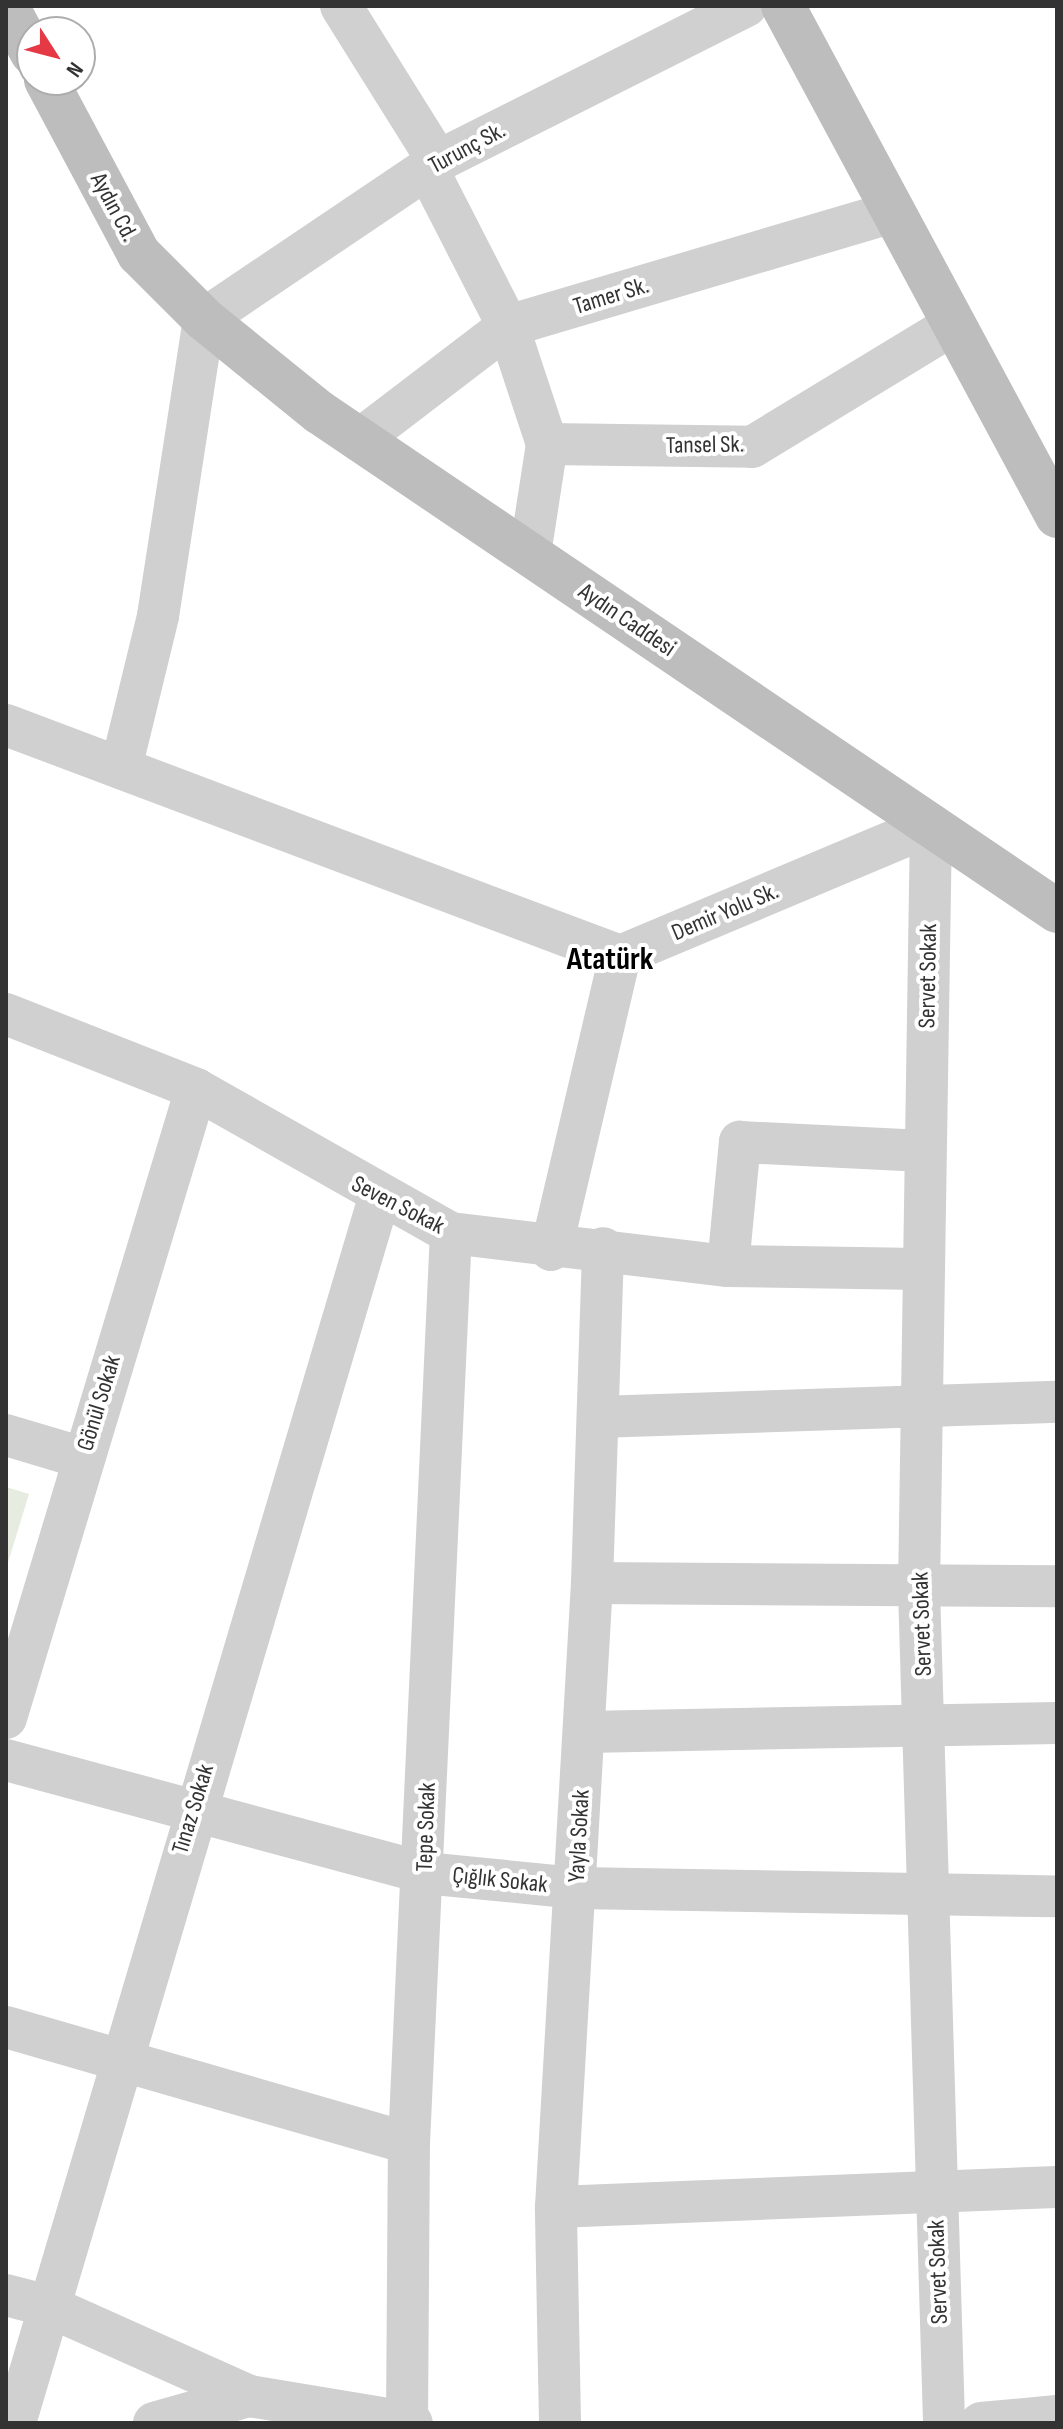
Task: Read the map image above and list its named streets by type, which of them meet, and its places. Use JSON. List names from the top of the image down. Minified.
{"streets":{"main road":["Aydın Cd.","Aydın Caddesi"],"street":["Turunç Sk.","Tamer Sk.","Tansel Sk.","Demir Yolu Sk.","Servet Sokak","Seven Sokak","Gönül Sokak","Tınaz Sokak","Tepe Sokak","Yayla Sokak","Çığlık Sokak"]},"crossings":[["Turunç Sk.","Aydın Cd."],["Turunç Sk.","Aydın Caddesi"],["Aydın Cd.","Aydın Caddesi"],["Tamer Sk.","Aydın Caddesi"],["Aydın Caddesi","Demir Yolu Sk."],["Aydın Caddesi","Servet Sokak"],["Demir Yolu Sk.","Servet Sokak"],["Servet Sokak","Seven Sokak"],["Servet Sokak","Çığlık Sokak"],["Seven Sokak","Gönül Sokak"],["Seven Sokak","Tınaz Sokak"],["Seven Sokak","Tepe Sokak"],["Seven Sokak","Yayla Sokak"],["Tınaz Sokak","Çığlık Sokak"],["Tepe Sokak","Çığlık Sokak"],["Yayla Sokak","Çığlık Sokak"]],"districts":["Atatürk"],"north":"bottom right"}
